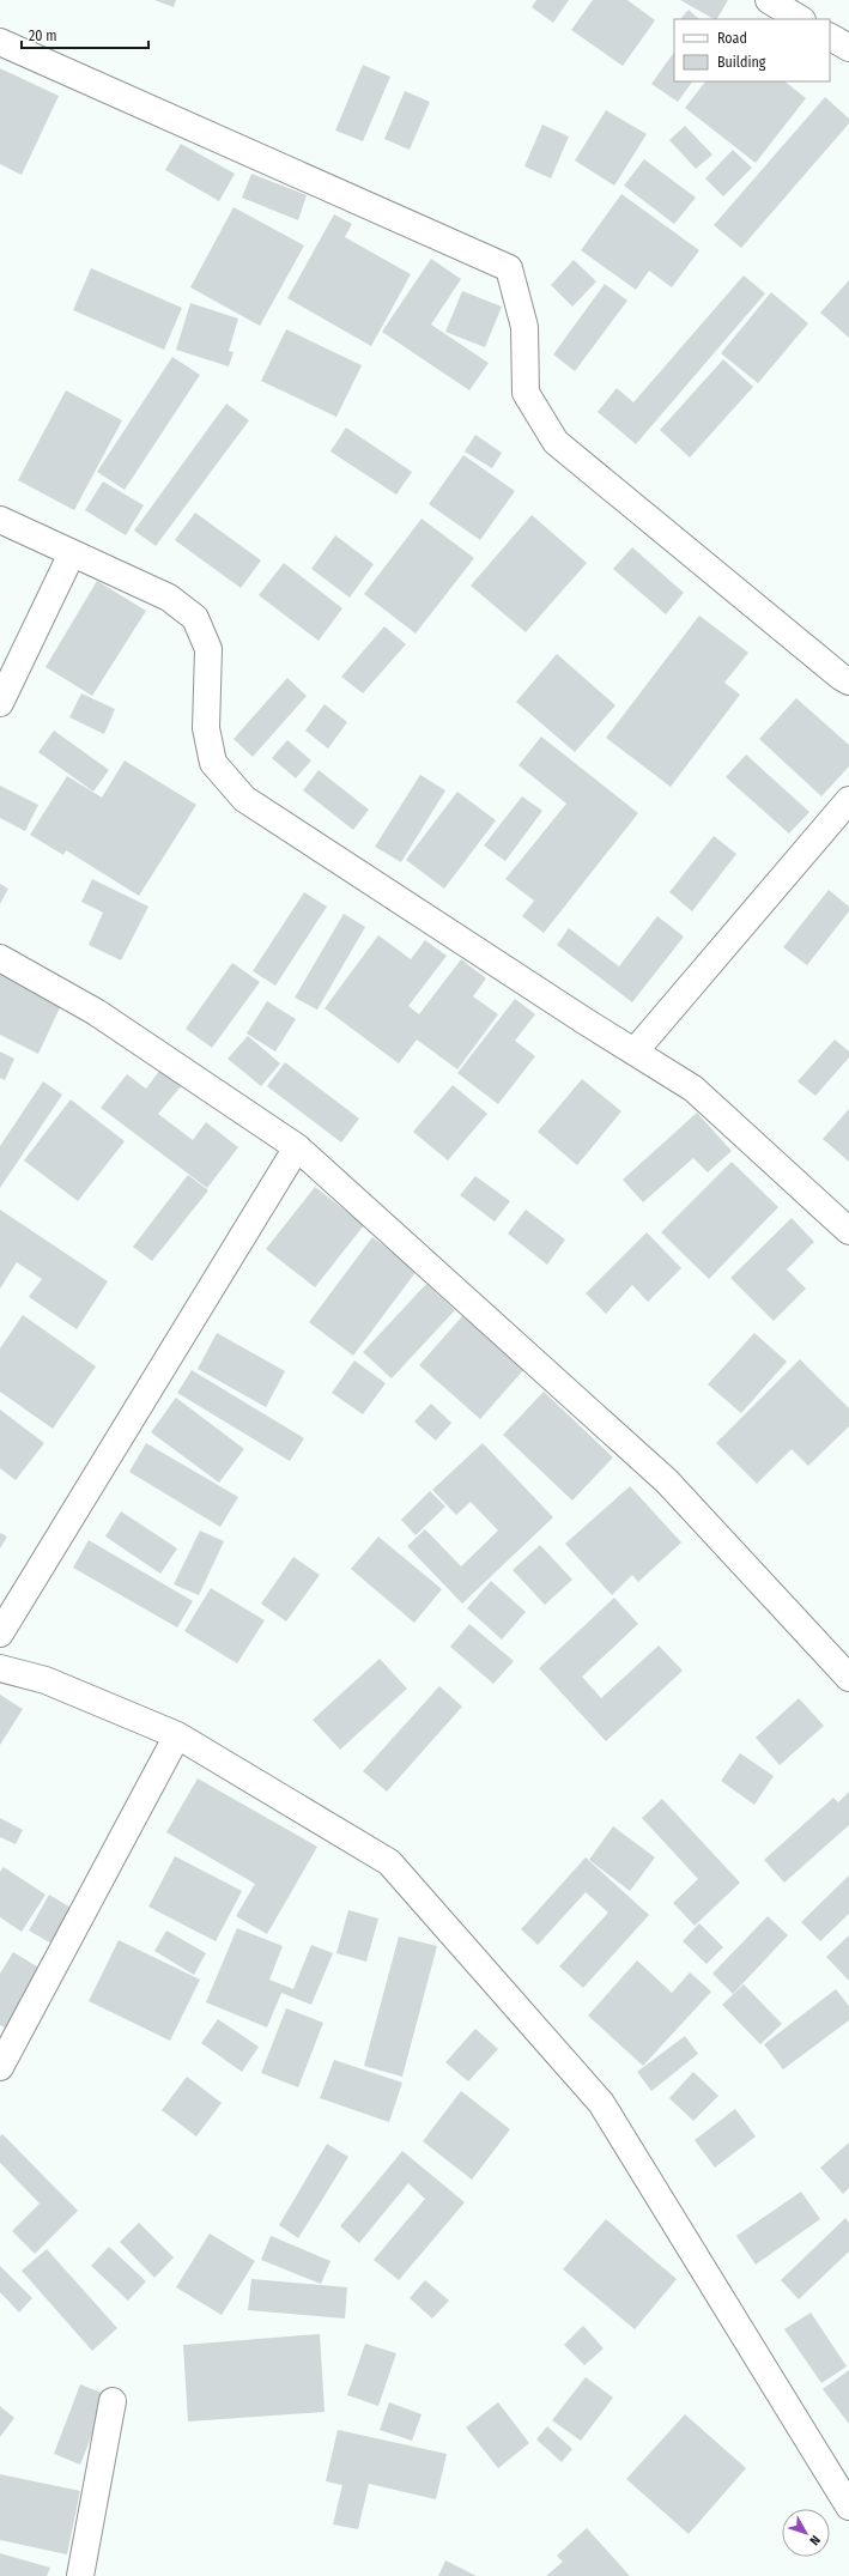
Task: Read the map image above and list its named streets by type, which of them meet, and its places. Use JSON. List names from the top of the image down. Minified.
{"legend":["Road","Building"],"scale_bar":"20 m","north":"bottom right"}
